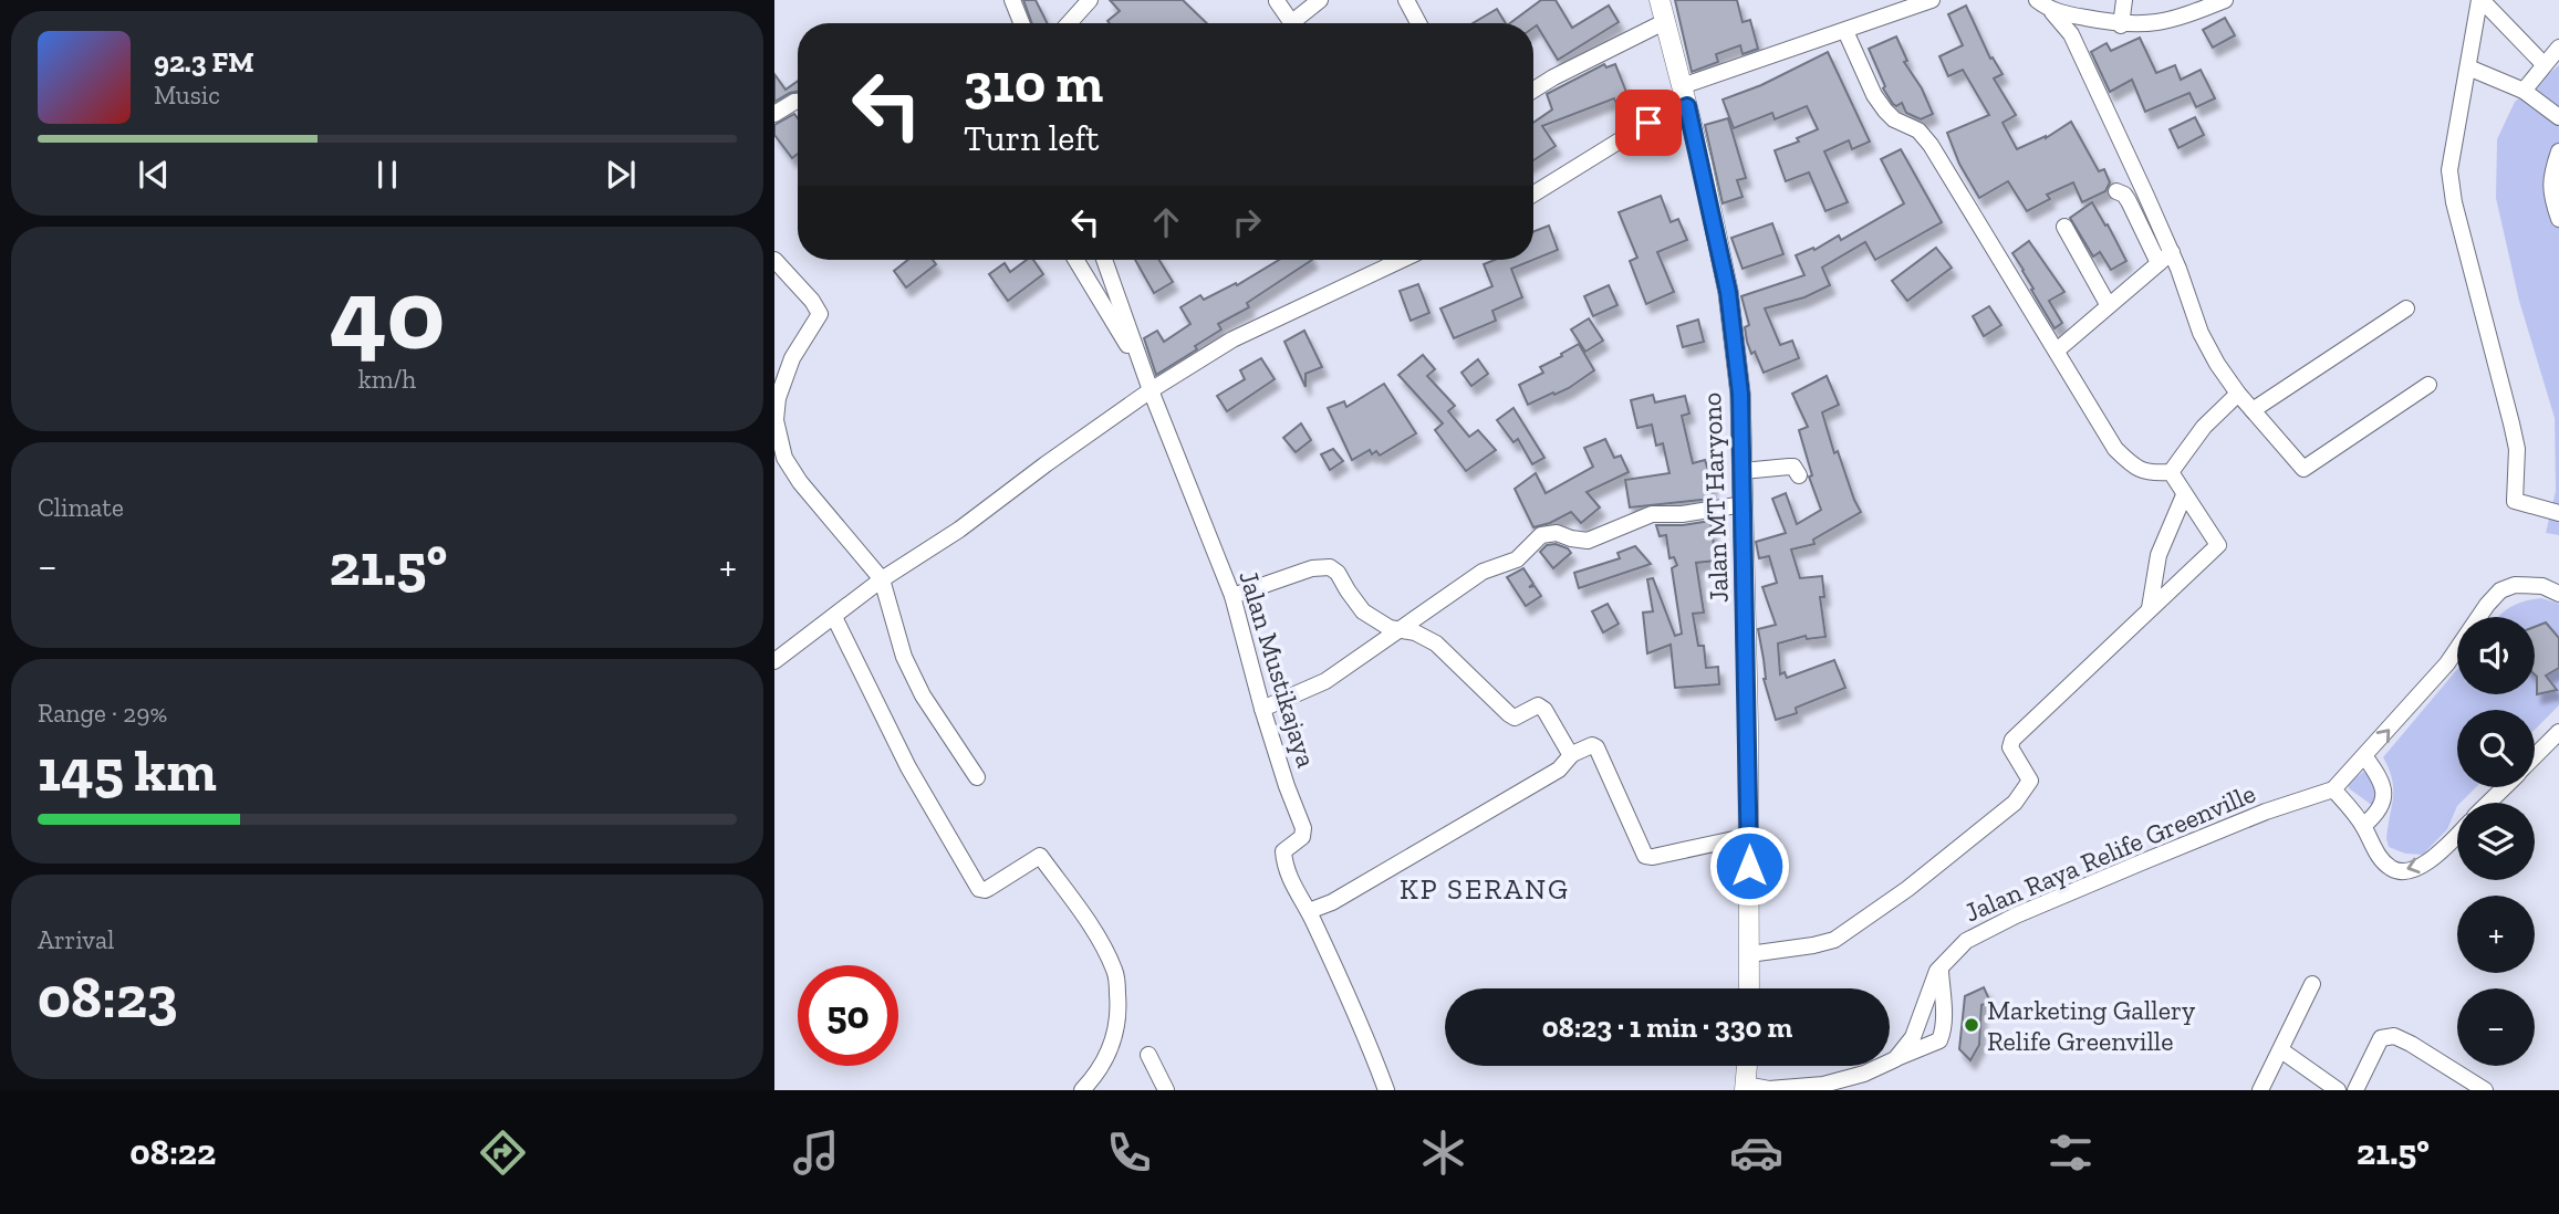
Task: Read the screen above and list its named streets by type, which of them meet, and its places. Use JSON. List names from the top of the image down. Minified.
{"streets":{"main road":["Jalan MT Haryono"],"street":["Jalan Mustikajaya","Jalan Raya Relife Greenville"]},"districts":["KP SERANG"],"places":["Marketing Gallery Relife Greenville"],"page":{"turn":["310 m","Turn left"],"song":["92.3 FM","Music"],"tile":[["40","km/h"],"Climate",["Range · 29%","145 km"],["Arrival","08:23"]],"heat":["−","21.5°","+"],"map_buttons":["+","−"],"limit":"50","trip":"08:23 · 1 min · 330 m","tabs":["08:22","21.5°"]}}
